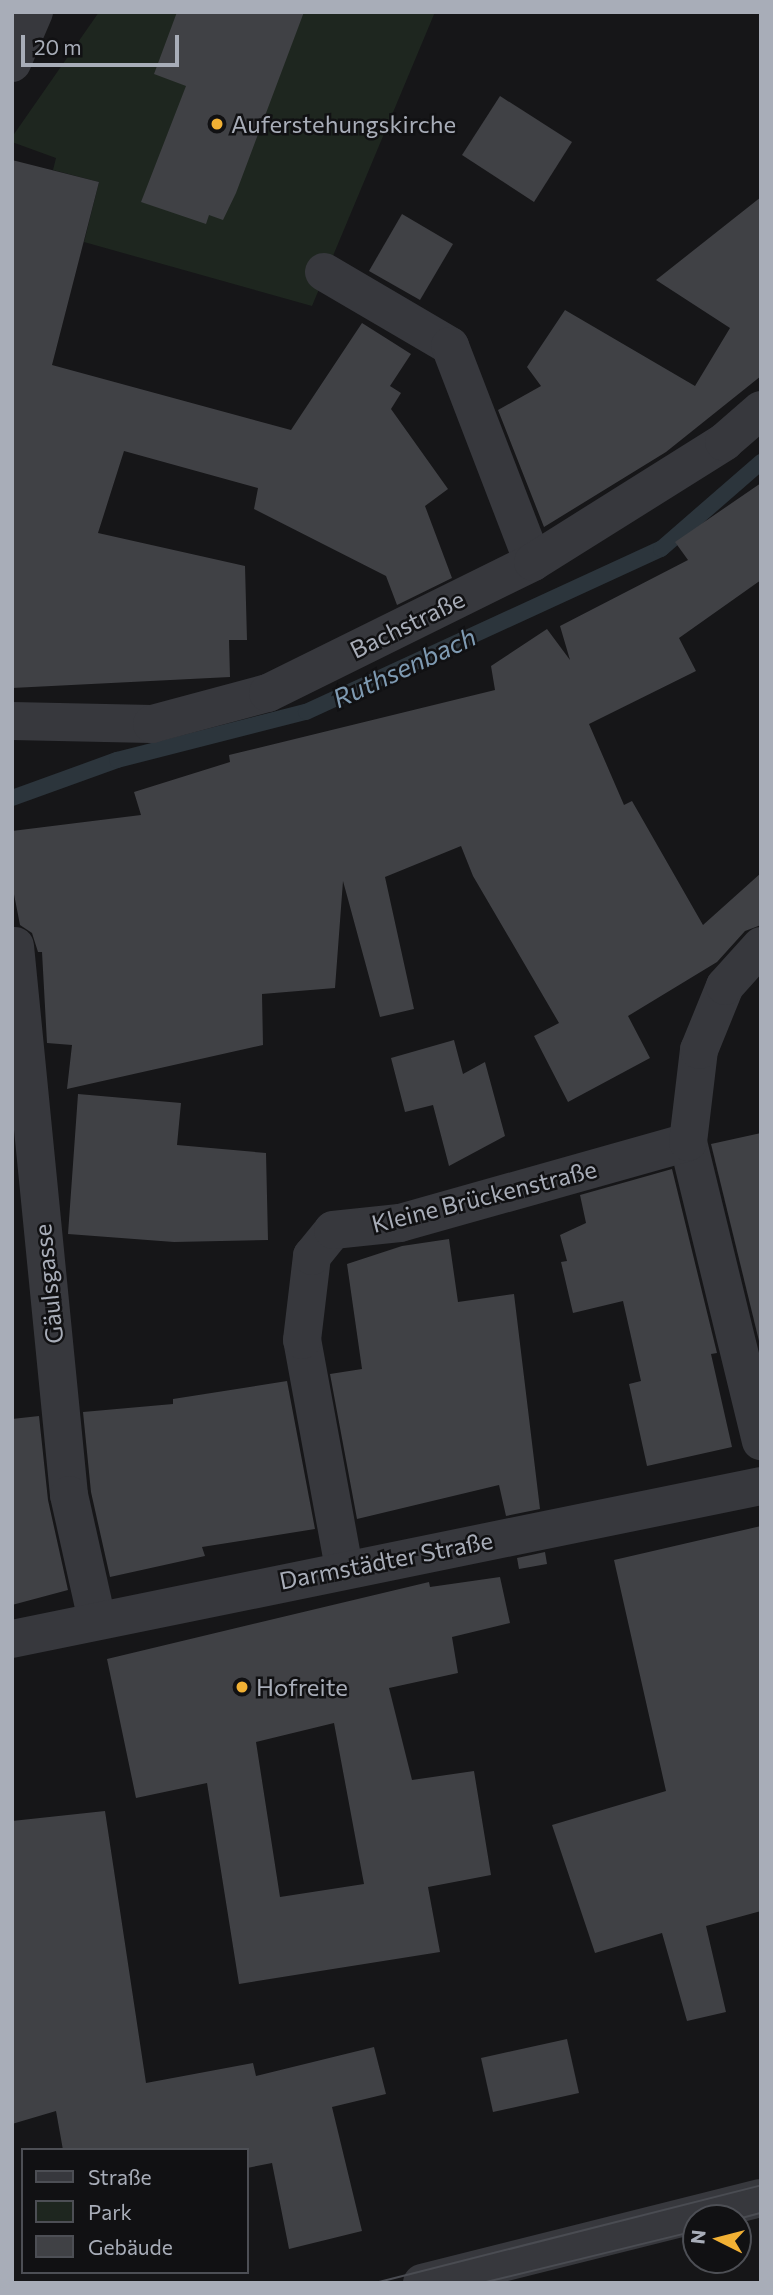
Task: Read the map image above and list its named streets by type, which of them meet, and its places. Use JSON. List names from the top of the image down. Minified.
{"streets":{"street":["Bachstraße","Kleine Brückenstraße","Gäulsgasse","Darmstädter Straße"]},"crossings":[["Kleine Brückenstraße","Darmstädter Straße"],["Gäulsgasse","Darmstädter Straße"]],"water":["Ruthsenbach"],"places":["Auferstehungskirche","Hofreite"],"legend":["Straße","Park","Gebäude"],"scale_bar":"20 m","north":"left"}
